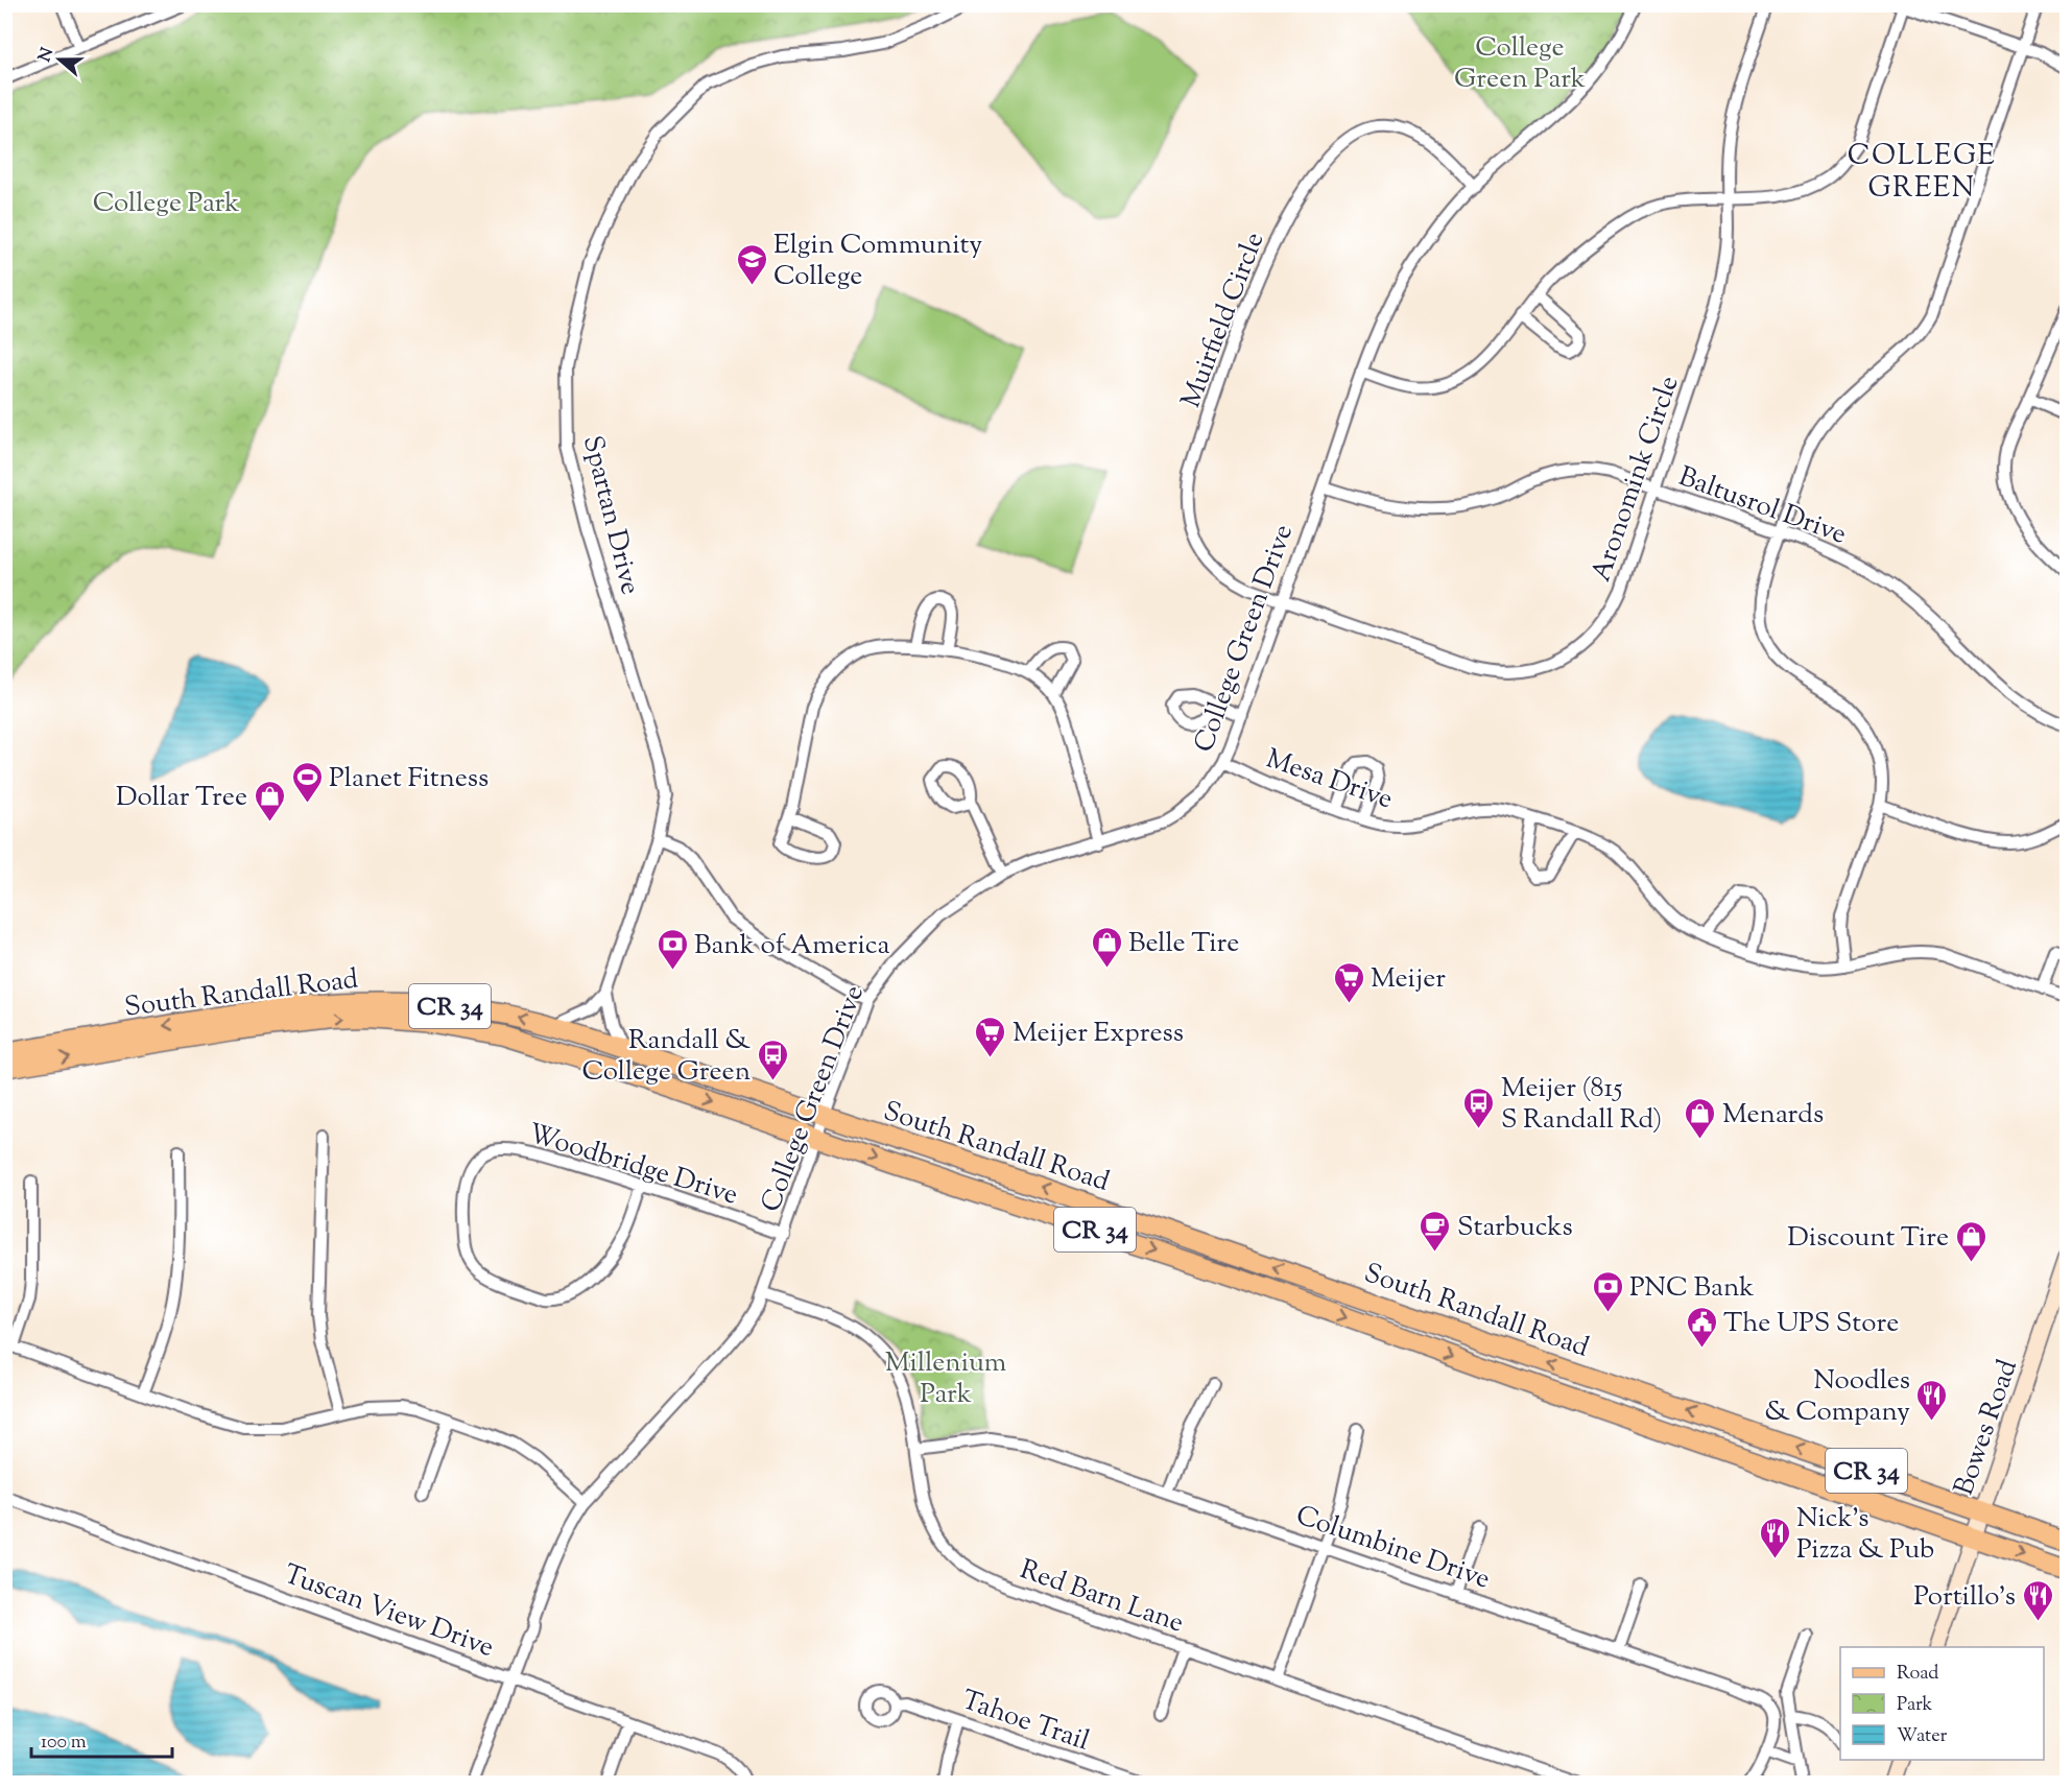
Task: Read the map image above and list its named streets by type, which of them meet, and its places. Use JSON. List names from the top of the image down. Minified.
{"streets":{"main road":["South Randall Road","CR 34","Bowes Road"],"street":["Muirfield Circle","Aronomink Circle","Baltusrol Drive","Spartan Drive","College Green Drive","Mesa Drive","Woodbridge Drive","Columbine Drive","Red Barn Lane","Tuscan View Drive","Tahoe Trail"]},"crossings":[["Muirfield Circle","Aronomink Circle"],["Muirfield Circle","College Green Drive"],["Aronomink Circle","Baltusrol Drive"],["Aronomink Circle","College Green Drive"],["Baltusrol Drive","College Green Drive"],["College Green Drive","Mesa Drive"],["College Green Drive","South Randall Road"],["College Green Drive","Woodbridge Drive"],["College Green Drive","Red Barn Lane"],["College Green Drive","Tuscan View Drive"],["South Randall Road","CR 34"],["South Randall Road","Bowes Road"],["CR 34","Bowes Road"],["Columbine Drive","Red Barn Lane"]],"districts":["COLLEGE GREEN"],"parks":["College Green Park","College Park","Millenium Park"],"places":{"school or university":["Elgin Community College"],"sports":["Planet Fitness"],"shop":["Dollar Tree","Belle Tire","Menards","Discount Tire"],"bank":["Bank of America","PNC Bank"],"supermarket":["Meijer","Meijer Express"],"bus stop":["Randall & College Green","Meijer (815 S Randall Rd)"],"cafe":["Starbucks"],"public building":["The UPS Store"],"restaurant":["Noodles & Company","Nick's Pizza & Pub","Portillo's"]},"legend":["Road","Park","Water"],"scale_bar":"100 m","north":"left"}
